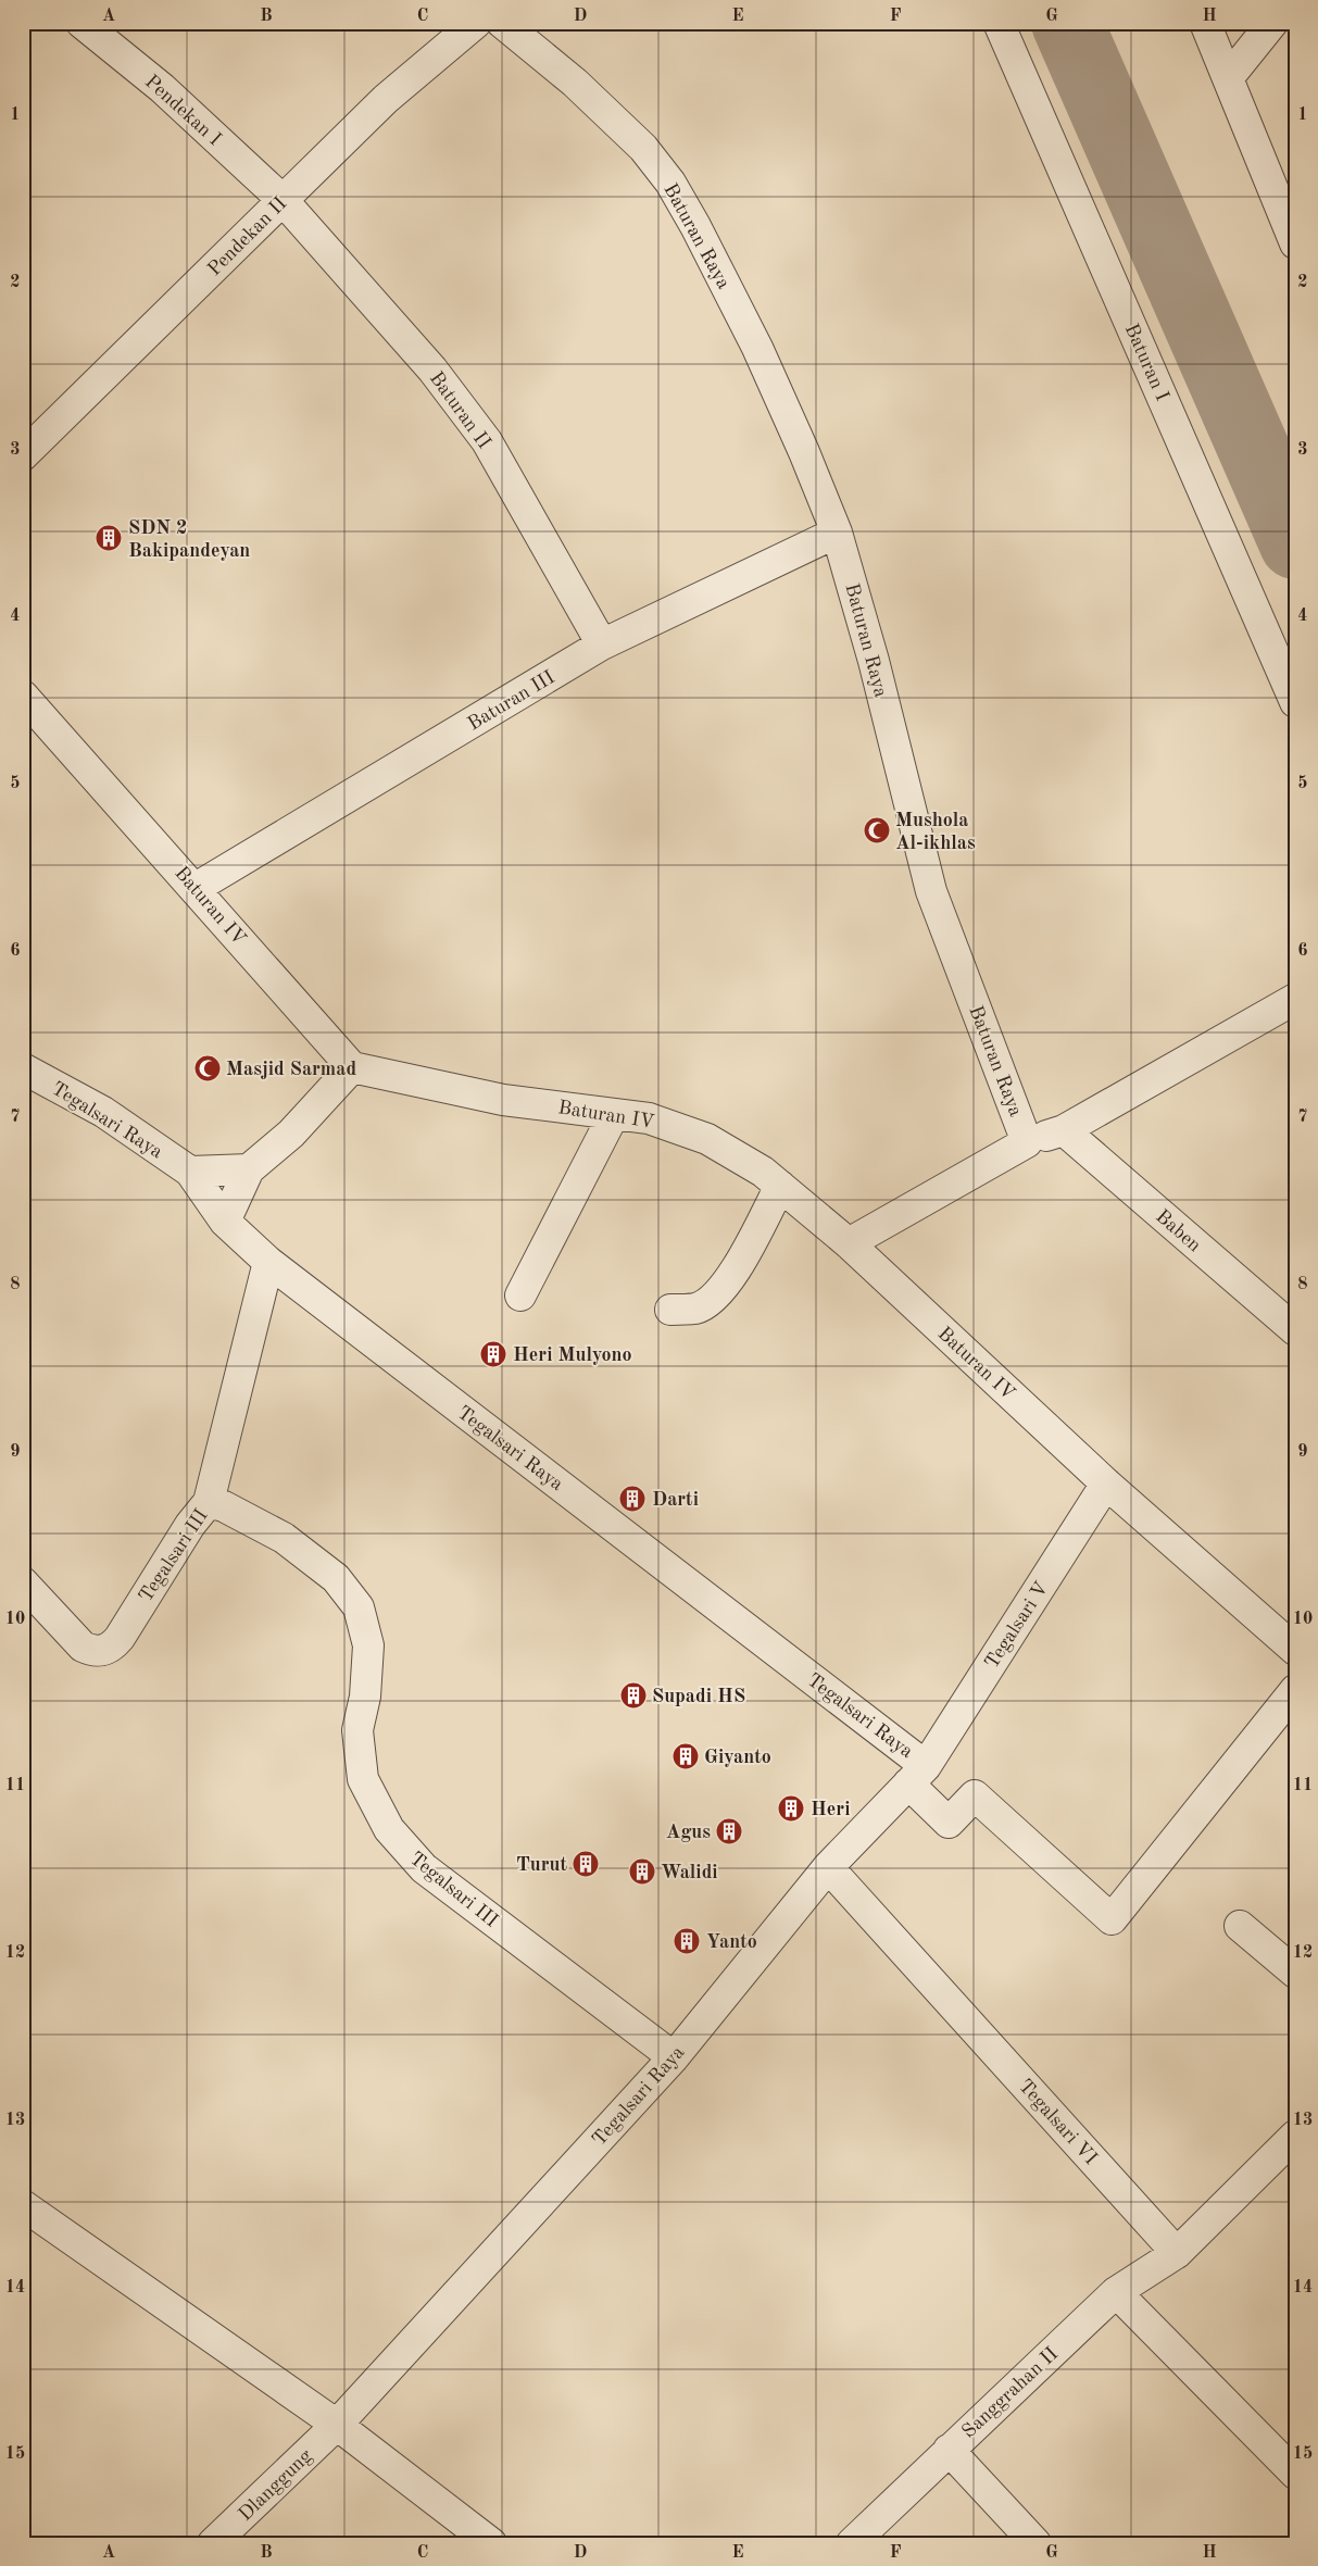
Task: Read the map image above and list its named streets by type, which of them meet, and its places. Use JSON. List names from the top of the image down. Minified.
{"streets":{"street":["Pendekan I","Pendekan II","Baturan Raya","Baturan I","Baturan II","Baturan III","Baturan IV","Tegalsari Raya","Baben","Tegalsari III","Tegalsari V","Tegalsari VI","Sanggrahan II","Dlanggung"]},"crossings":[["Pendekan I","Pendekan II"],["Pendekan I","Baturan II"],["Pendekan II","Baturan II"],["Baturan Raya","Baturan III"],["Baturan Raya","Baturan IV"],["Baturan II","Baturan III"],["Baturan III","Baturan IV"],["Baturan IV","Tegalsari V"],["Tegalsari Raya","Tegalsari III"],["Tegalsari Raya","Tegalsari V"],["Tegalsari Raya","Tegalsari VI"],["Tegalsari Raya","Dlanggung"],["Tegalsari VI","Sanggrahan II"]],"places":{"building":["SDN 2 Bakipandeyan","Heri Mulyono","Darti","Supadi HS","Giyanto","Heri","Agus","Turut","Walidi","Yanto"],"mosque":["Mushola Al-ikhlas","Masjid Sarmad"]},"grid":{"columns":["A","B","C","D","E","F","G","H"],"rows":["1","2","3","4","5","6","7","8","9","10","11","12","13","14","15"]}}
